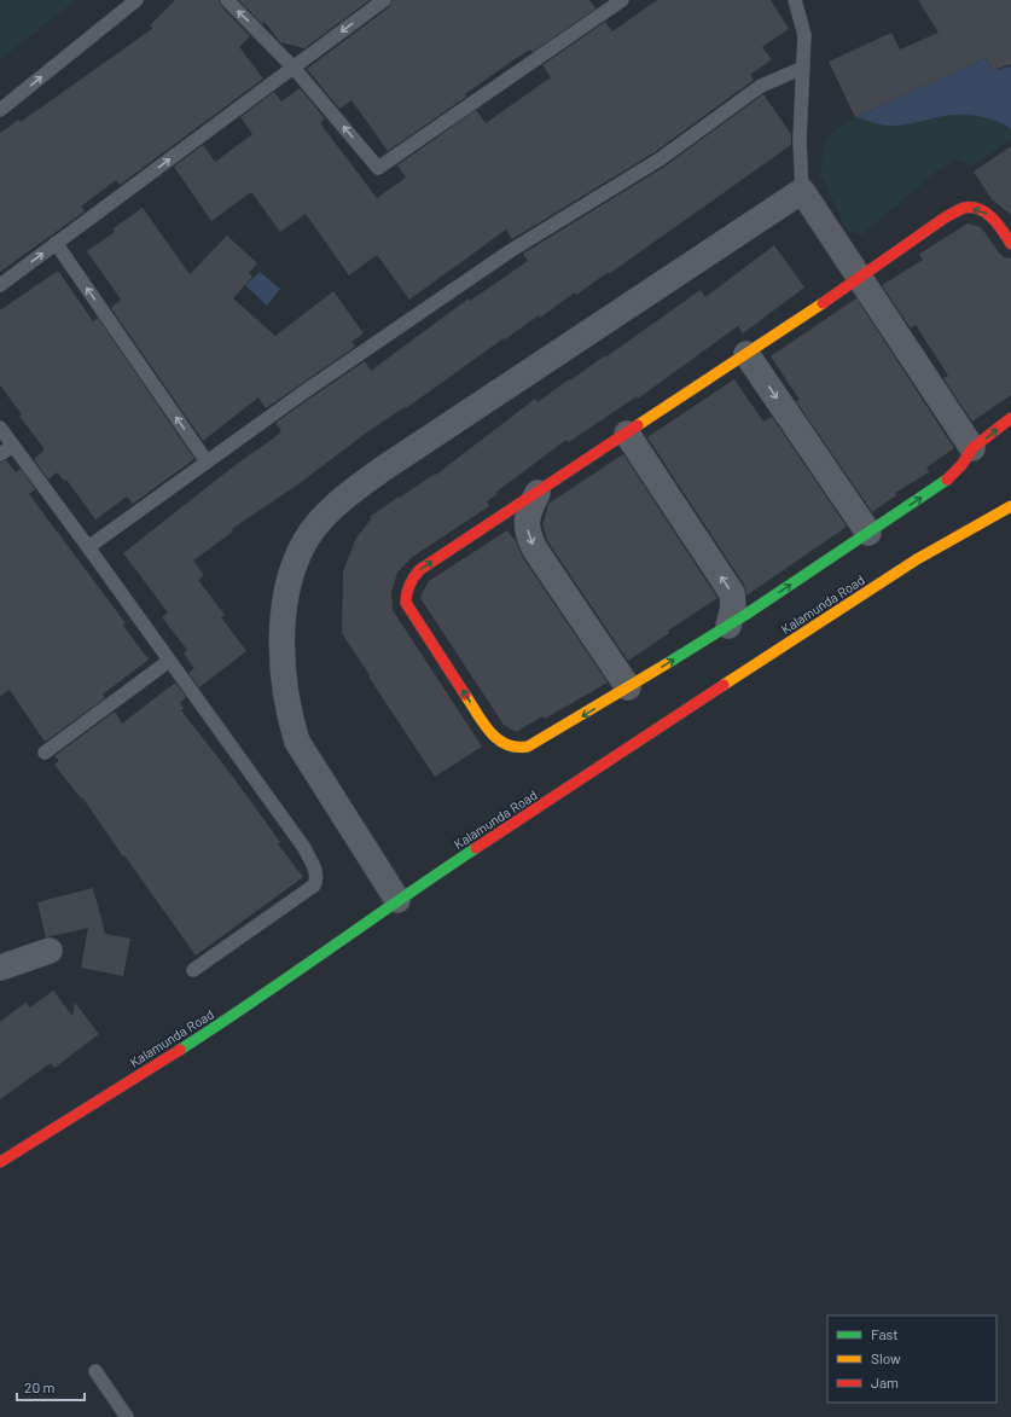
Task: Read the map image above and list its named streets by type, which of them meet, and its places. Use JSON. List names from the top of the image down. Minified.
{"streets":{"street":["Kalamunda Road"]},"legend":["Fast","Slow","Jam"],"scale_bar":"20 m"}
